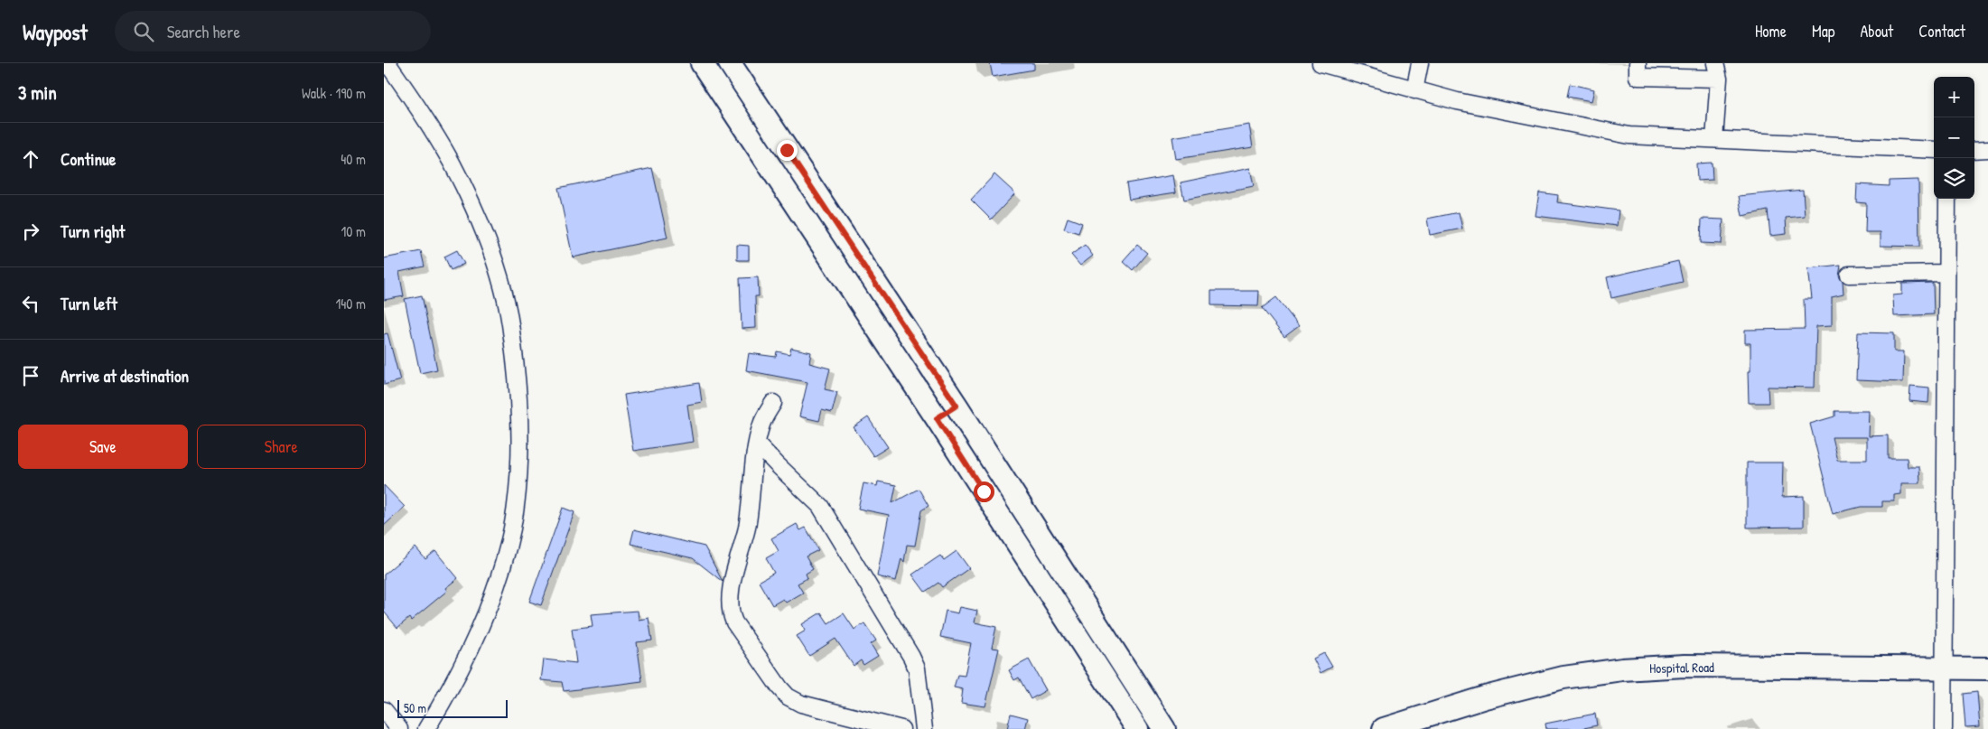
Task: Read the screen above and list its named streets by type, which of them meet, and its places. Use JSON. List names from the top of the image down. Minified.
{"streets":{"street":["Hospital Road"]},"scale_bar":"50 m","page":{"header":"Waypost","search":"Search here","nav":["Home","Map","About","Contact"],"heading":["3 min","Walk · 190 m"],"map_buttons":["+","−"],"list":[["Continue","40 m"],["Turn right","10 m"],["Turn left","140 m"],"Arrive at destination"],"buttons":["Save","Share"],"scale":"50 m"}}
